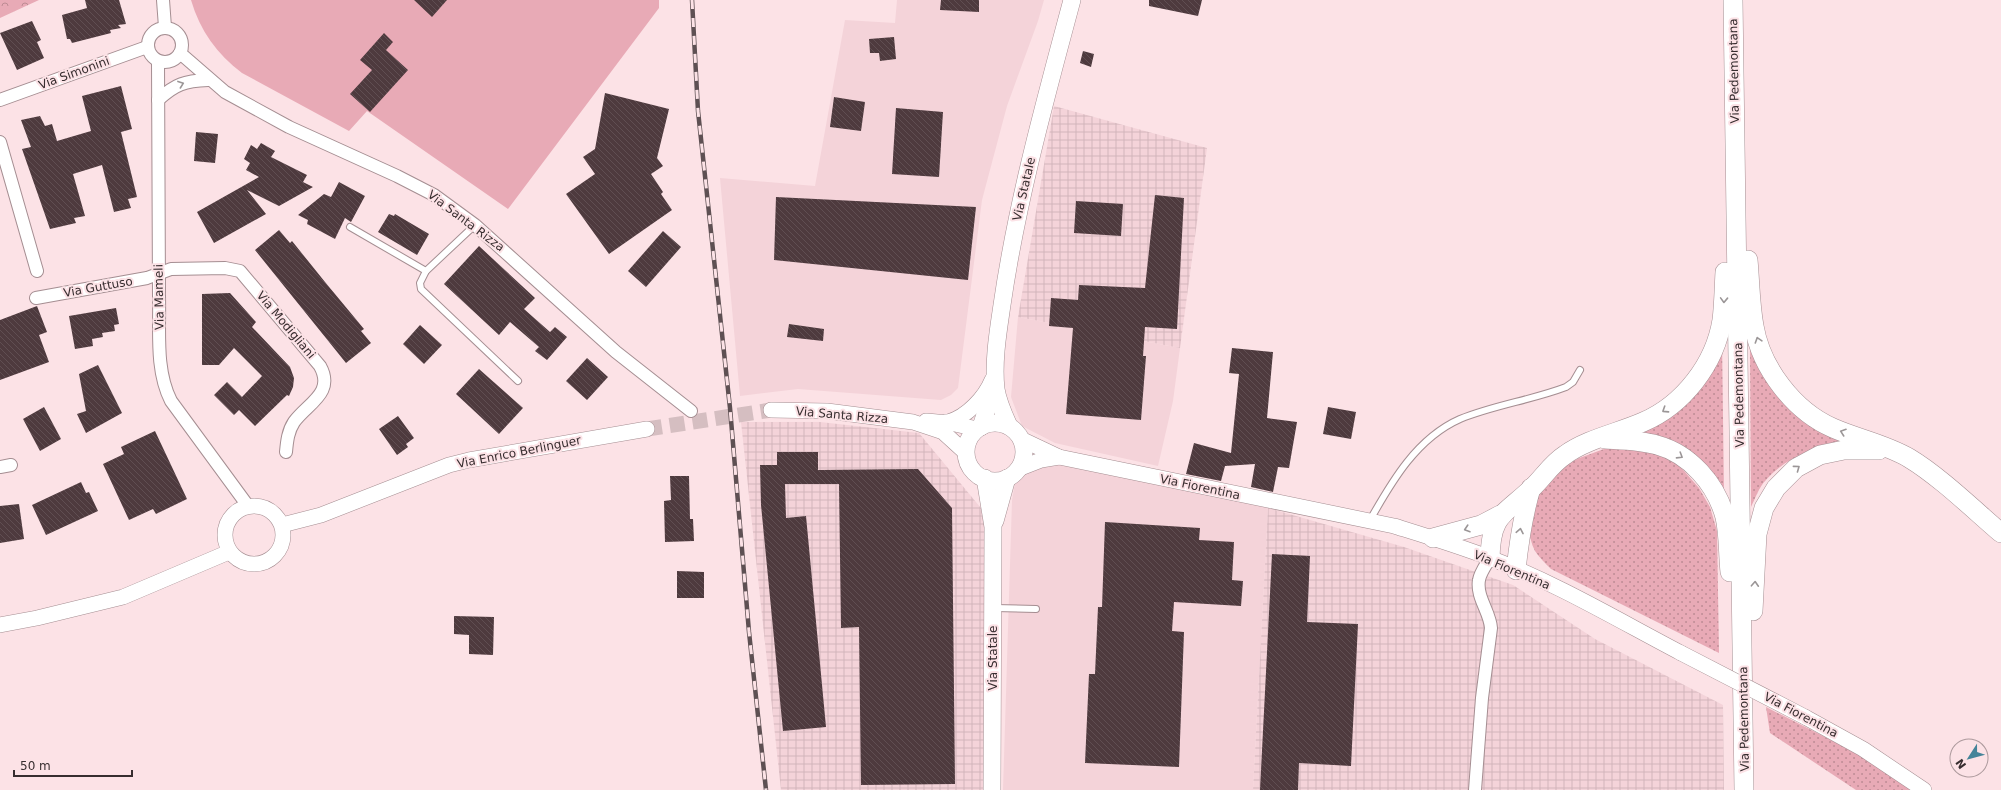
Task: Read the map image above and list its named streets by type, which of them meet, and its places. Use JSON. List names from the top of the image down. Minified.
{"streets":{"main road":["Via Pedemontana","Via Statale"],"street":["Via Simonini","Via Santa Rizza","Via Guttuso","Via Mameli","Via Modigliani","Via Enrico Berlinguer","Via Fiorentina"]},"crossings":[["Via Simonini","Via Santa Rizza"],["Via Simonini","Via Mameli"],["Via Statale","Via Santa Rizza"],["Via Statale","Via Fiorentina"],["Via Santa Rizza","Via Mameli"],["Via Santa Rizza","Via Fiorentina"],["Via Guttuso","Via Mameli"],["Via Guttuso","Via Modigliani"],["Via Mameli","Via Modigliani"],["Via Mameli","Via Enrico Berlinguer"]],"scale_bar":"50 m","north":"bottom left"}
